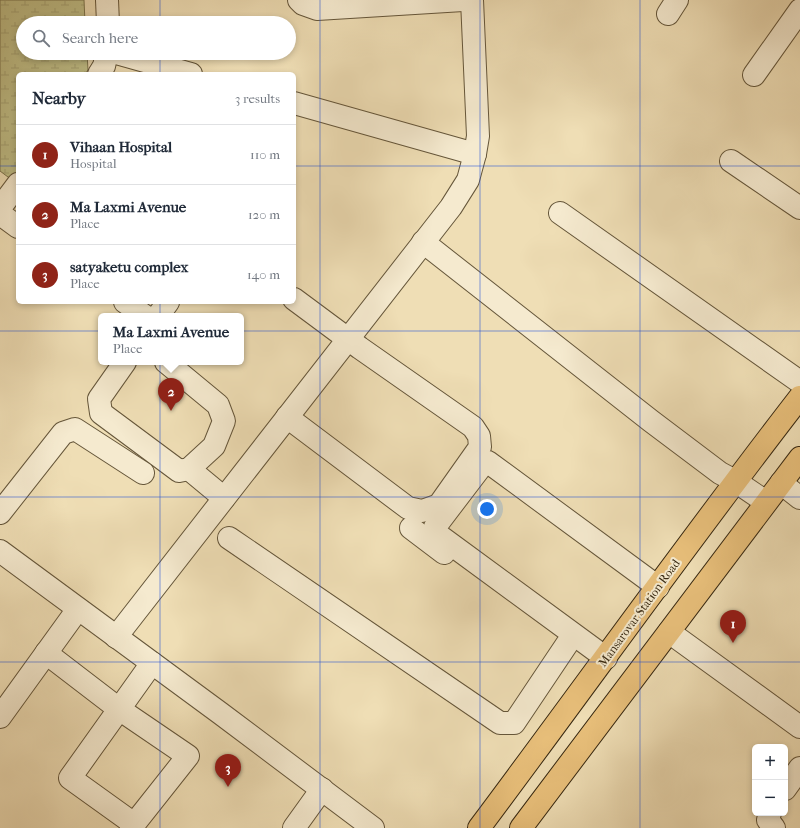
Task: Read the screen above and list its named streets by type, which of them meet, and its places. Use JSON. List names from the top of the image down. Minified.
{"streets":{"main road":["Mansarovar Station Road"]},"page":{"search":"Search here","heading":["Nearby","3 results"],"list":[{"mark":"1","name":"Vihaan Hospital","note":"Hospital","value":"110 m"},{"mark":"2","name":"Ma Laxmi Avenue","note":"Place","value":"120 m"},{"mark":"3","name":"satyaketu complex","note":"Place","value":"140 m"}],"popup":["Ma Laxmi Avenue","Place"],"pins":["2","1","3"],"map_buttons":["+","−"]}}
